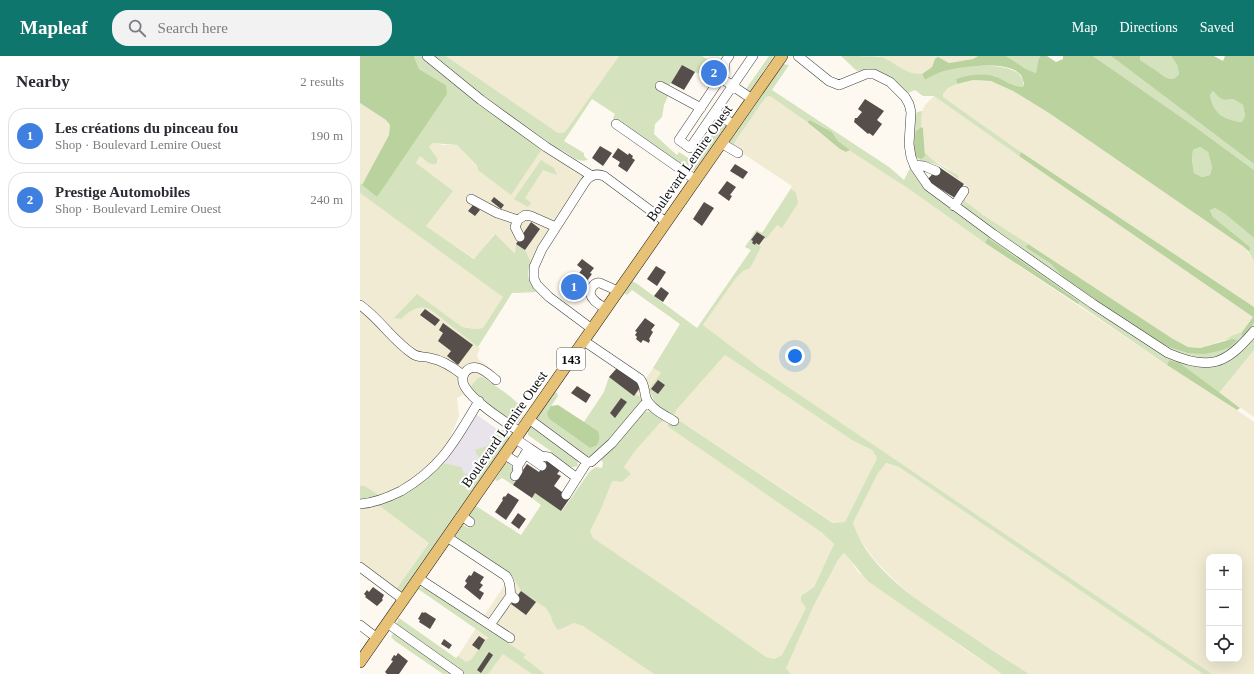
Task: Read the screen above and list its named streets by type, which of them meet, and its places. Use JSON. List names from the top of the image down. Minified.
{"streets":{"main road":["Boulevard Lemire Ouest","143"]},"page":{"header":"Mapleaf","search":"Search here","nav":["Map","Directions","Saved"],"heading":["Nearby","2 results"],"pins":["2","1"],"list":[{"mark":"1","name":"Les créations du pinceau fou","note":"Shop · Boulevard Lemire Ouest","value":"190 m"},{"mark":"2","name":"Prestige Automobiles","note":"Shop · Boulevard Lemire Ouest","value":"240 m"}],"map_buttons":["+","−"]}}
